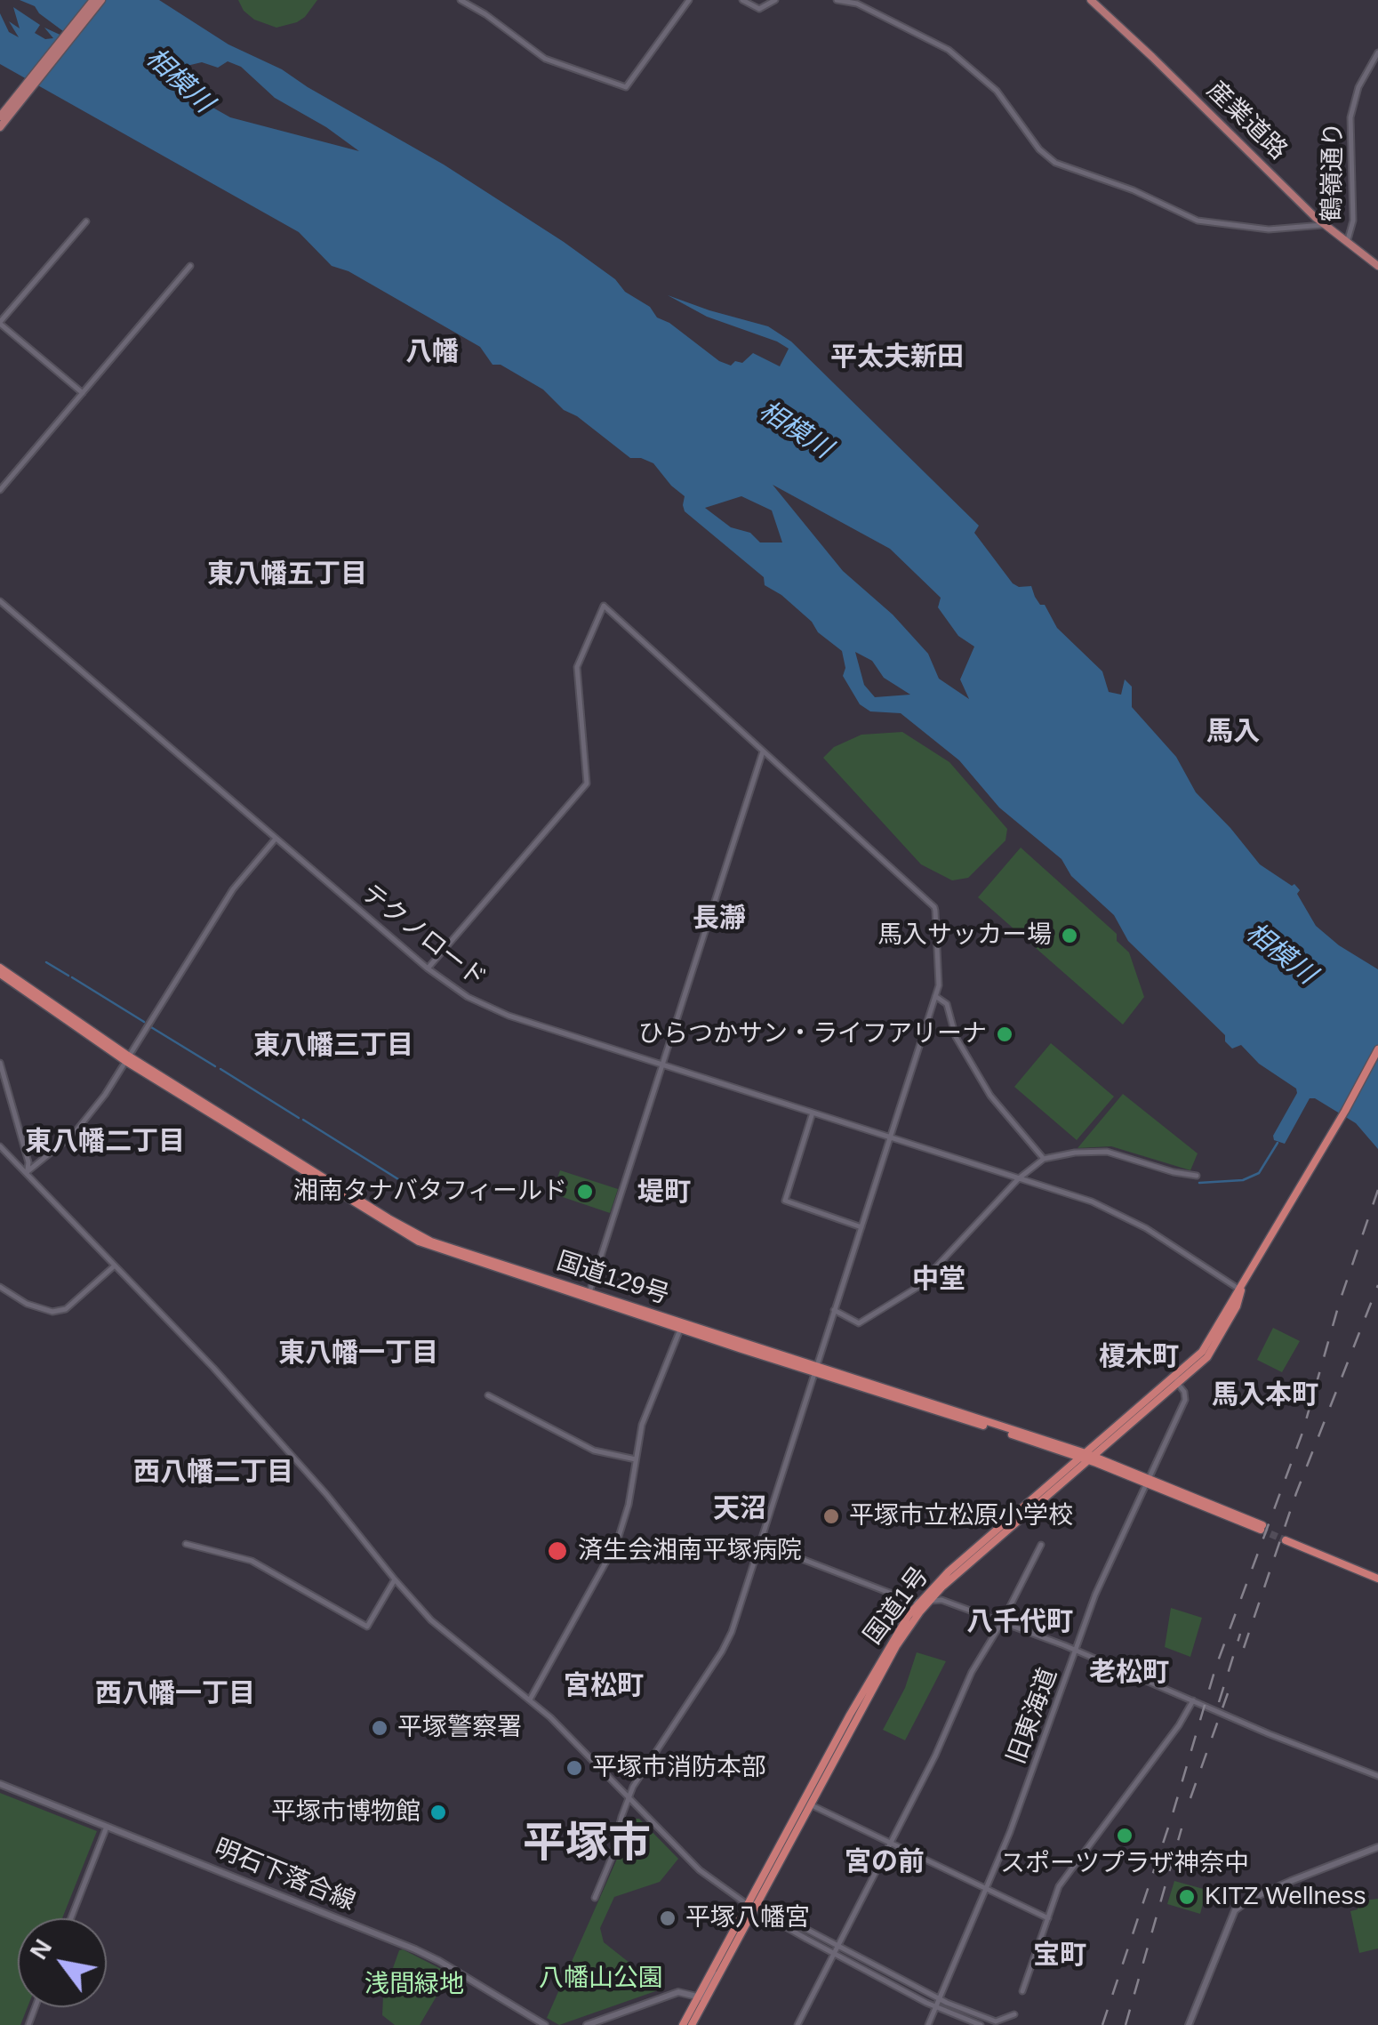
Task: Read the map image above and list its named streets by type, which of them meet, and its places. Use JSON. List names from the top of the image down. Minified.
{"streets":{"highway":["国道129号","国道1号"],"main road":["産業道路","明石下落合線"],"street":["鶴嶺通り","テクノロード","旧東海道"]},"crossings":[["産業道路","鶴嶺通り"],["テクノロード","国道1号"],["国道129号","国道1号"],["国道129号","旧東海道"],["国道1号","旧東海道"]],"districts":["八幡","平太夫新田","東八幡五丁目","馬入","長瀞","東八幡三丁目","東八幡二丁目","堤町","中堂","東八幡一丁目","榎木町","馬入本町","西八幡二丁目","天沼","八千代町","老松町","宮松町","西八幡一丁目","平塚市","宮の前","宝町"],"water":["相模川"],"parks":["八幡山公園","浅間緑地"],"places":["馬入サッカー場","ひらつかサン・ライフアリーナ","湘南タナバタフィールド","平塚市立松原小学校","済生会湘南平塚病院","平塚警察署","平塚市消防本部","平塚市博物館","スポーツプラザ神奈中","KITZ Wellness","平塚八幡宮"],"north":"top left"}
